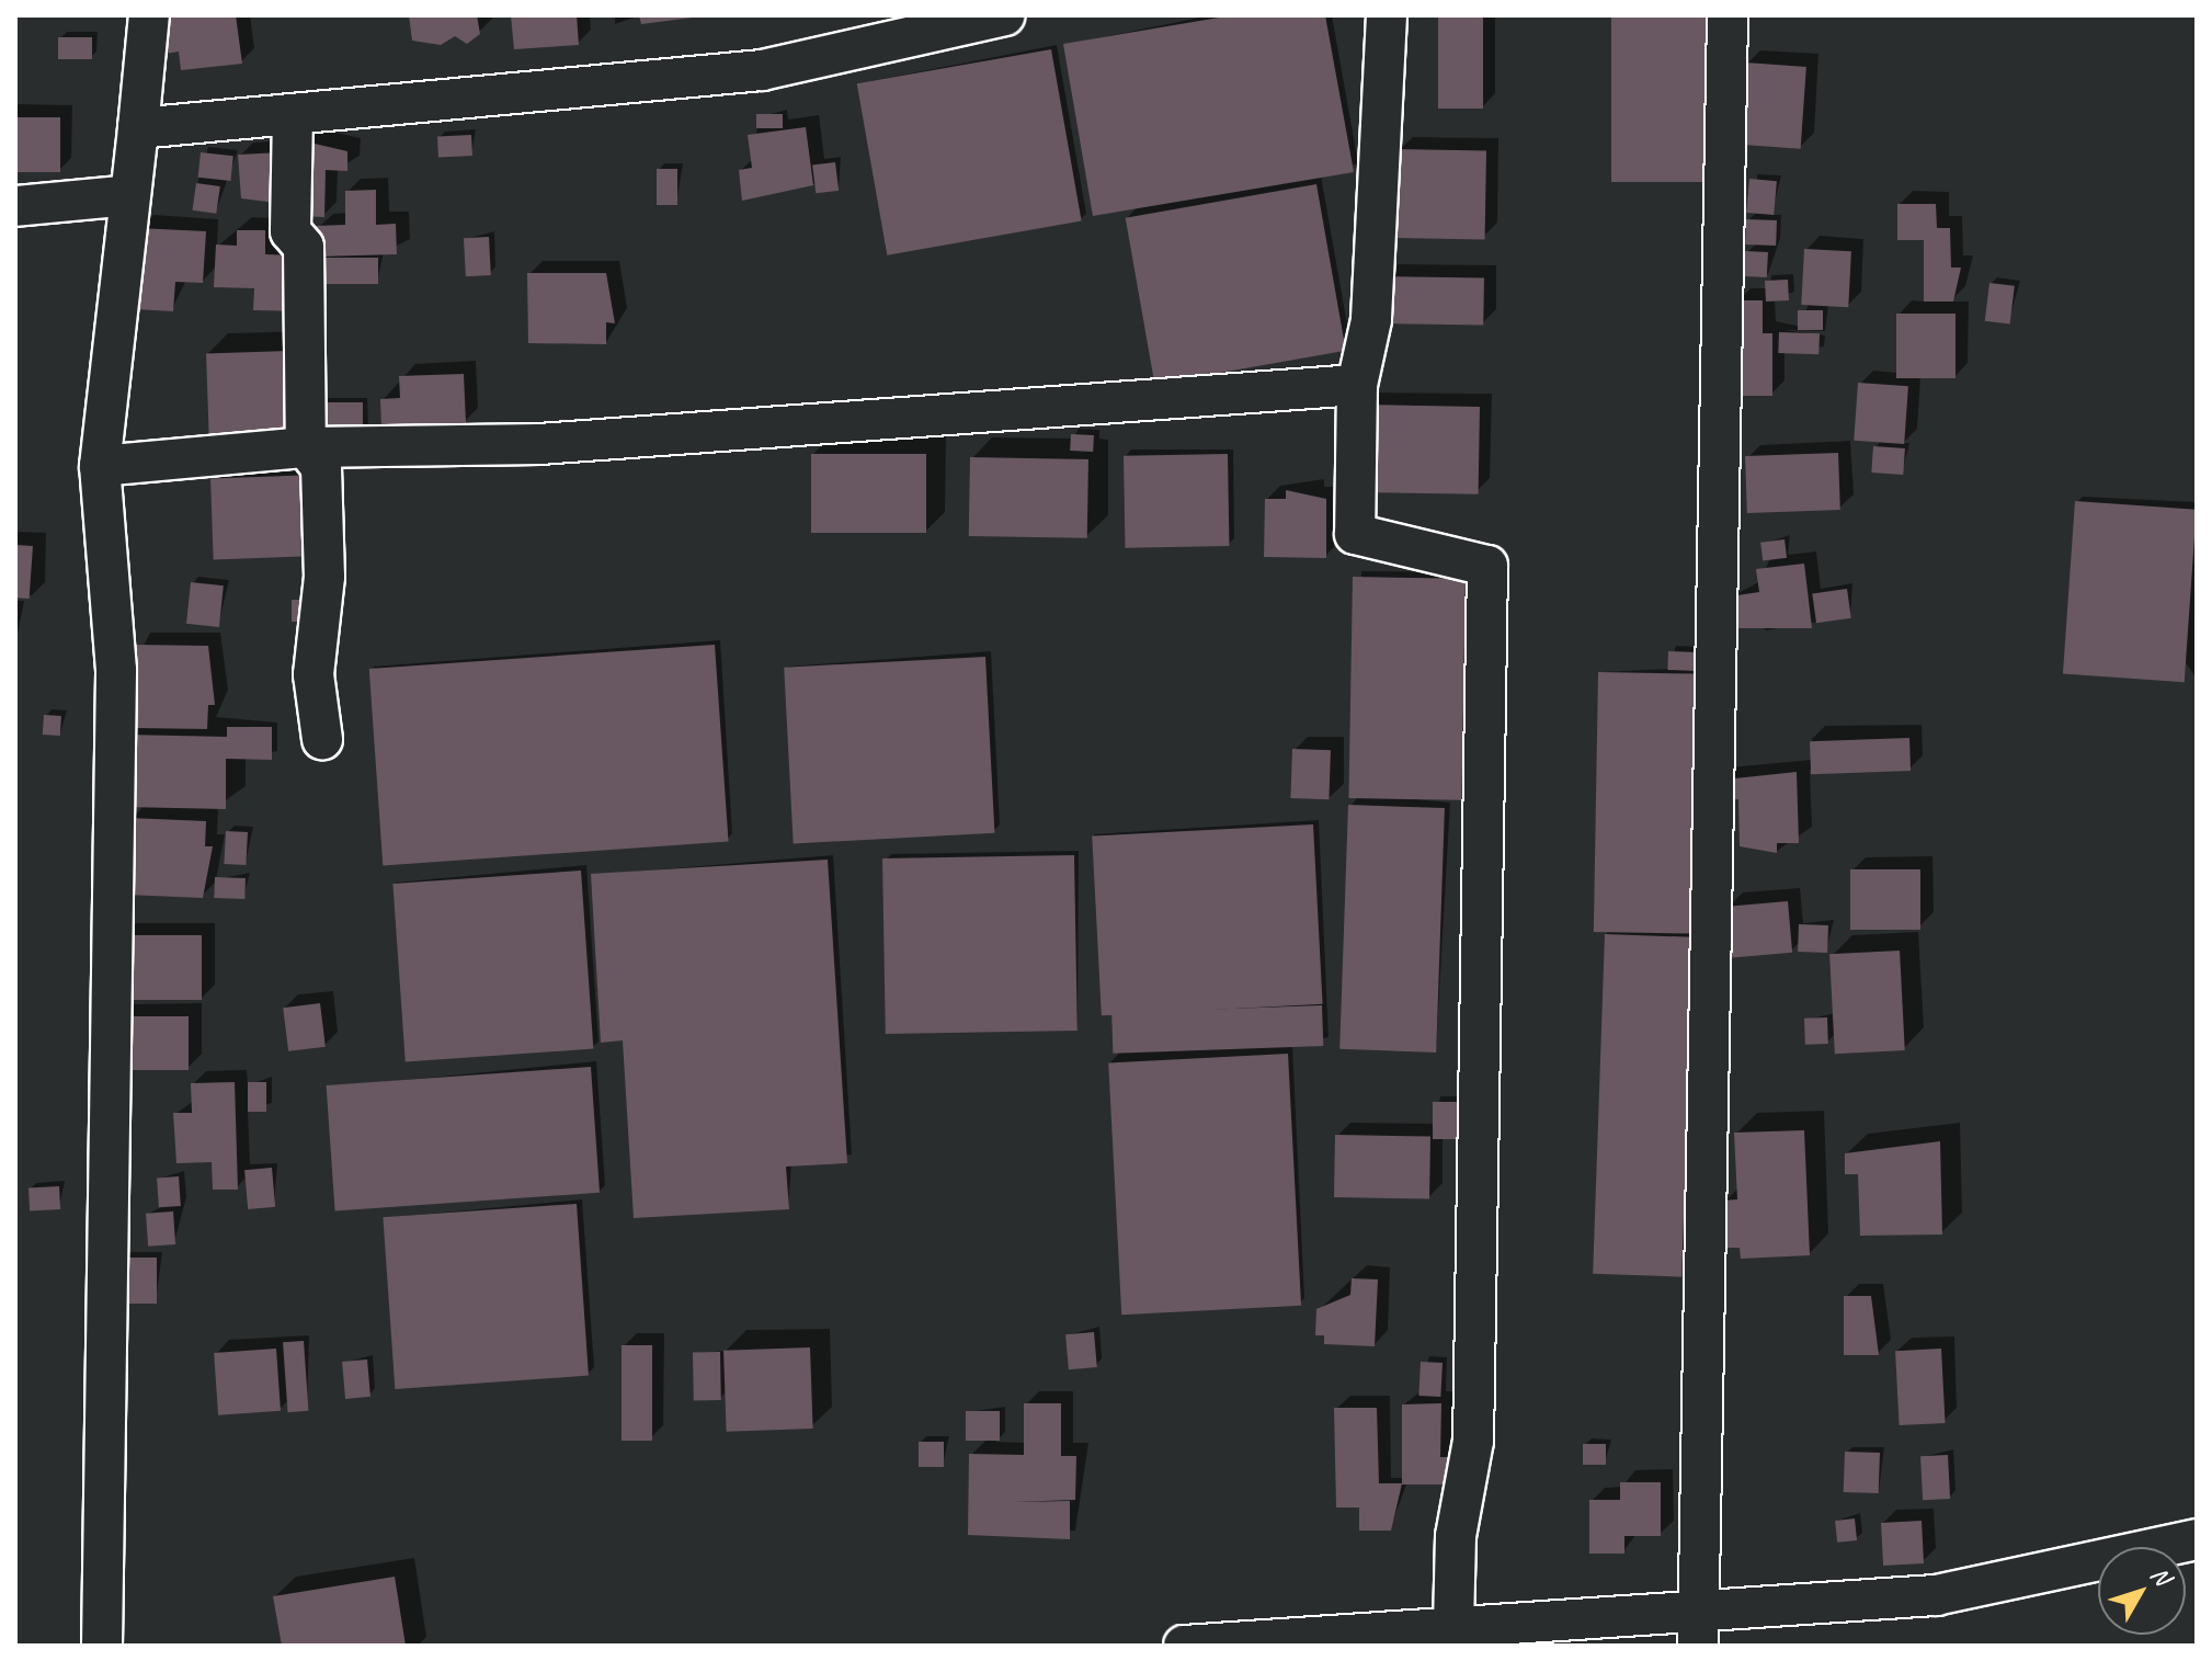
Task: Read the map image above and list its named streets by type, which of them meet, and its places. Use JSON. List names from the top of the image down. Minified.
{"north":"top right"}
